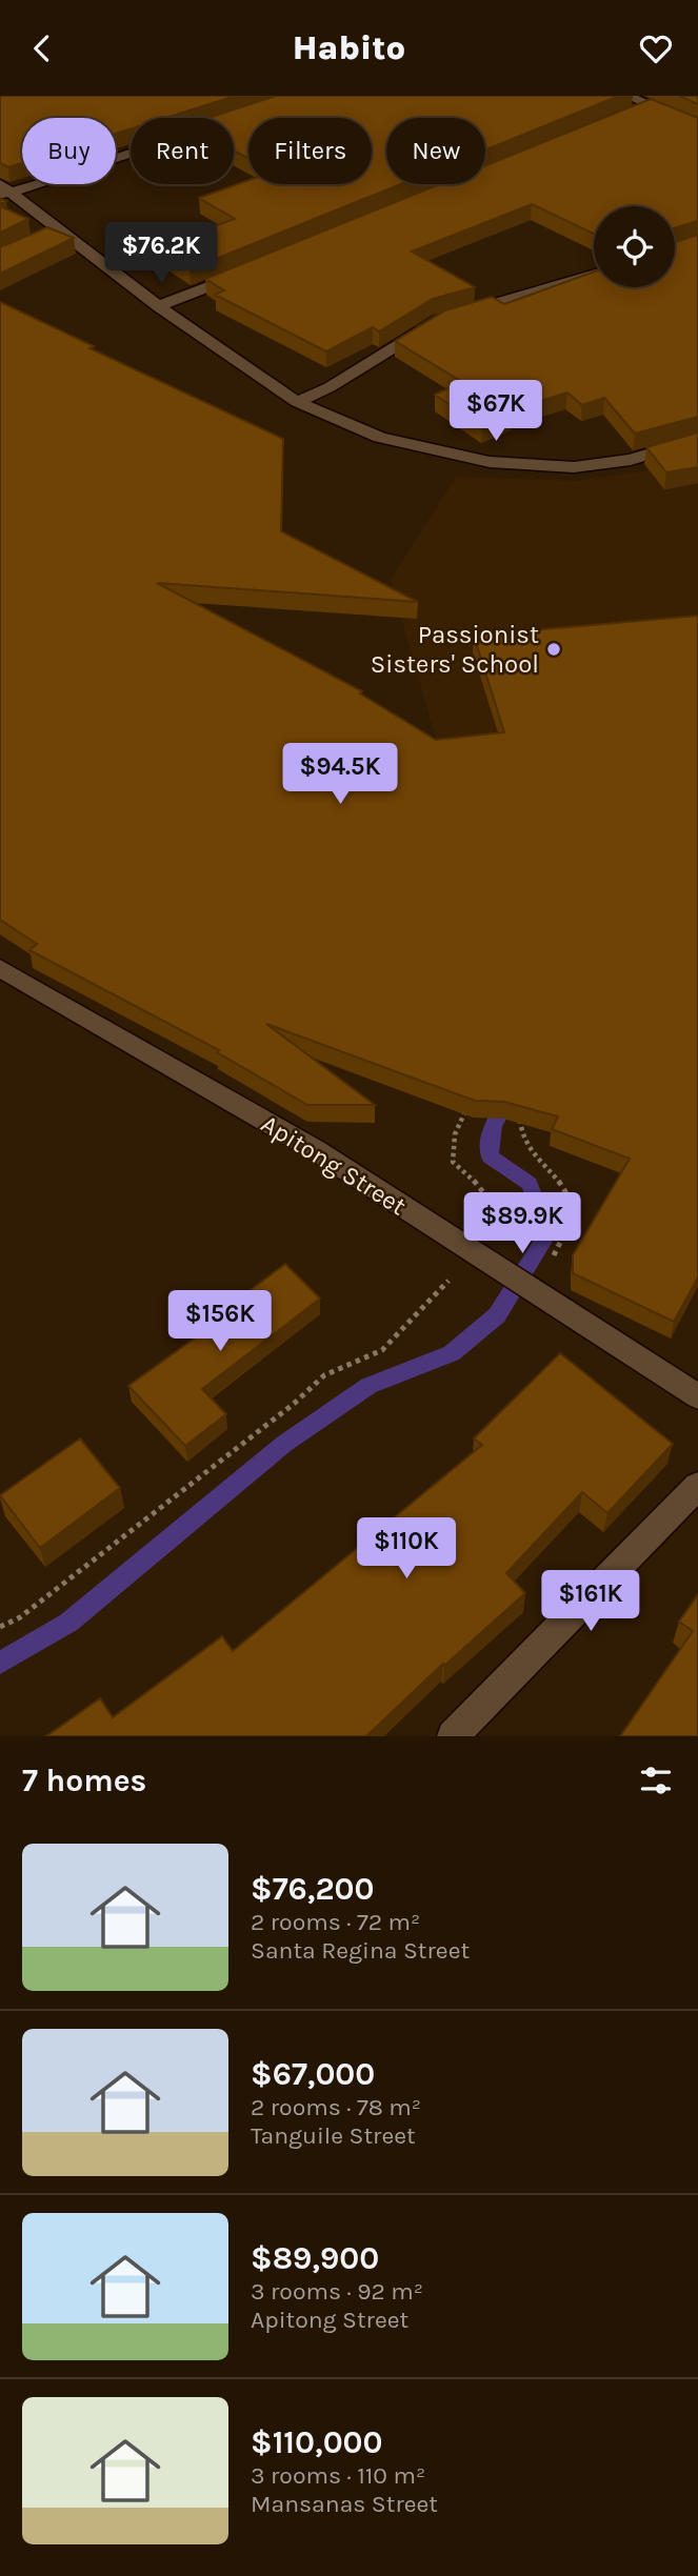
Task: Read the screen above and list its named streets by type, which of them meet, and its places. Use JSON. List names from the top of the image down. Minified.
{"streets":{"street":["Apitong Street"]},"places":["Passionist Sisters' School"],"page":{"header":"Habito","chip":["Buy","Rent","Filters","New"],"price":["$76.2K","$67K","$94.5K","$89.9K","$156K","$110K","$161K"],"heading":"7 homes","list":[{"name":"$76,200","note":"2 rooms · 72 m² · Santa Regina Street"},{"name":"$67,000","note":"2 rooms · 78 m² · Tanguile Street"},{"name":"$89,900","note":"3 rooms · 92 m² · Apitong Street"},{"name":"$110,000","note":"3 rooms · 110 m² · Mansanas Street"}]}}
